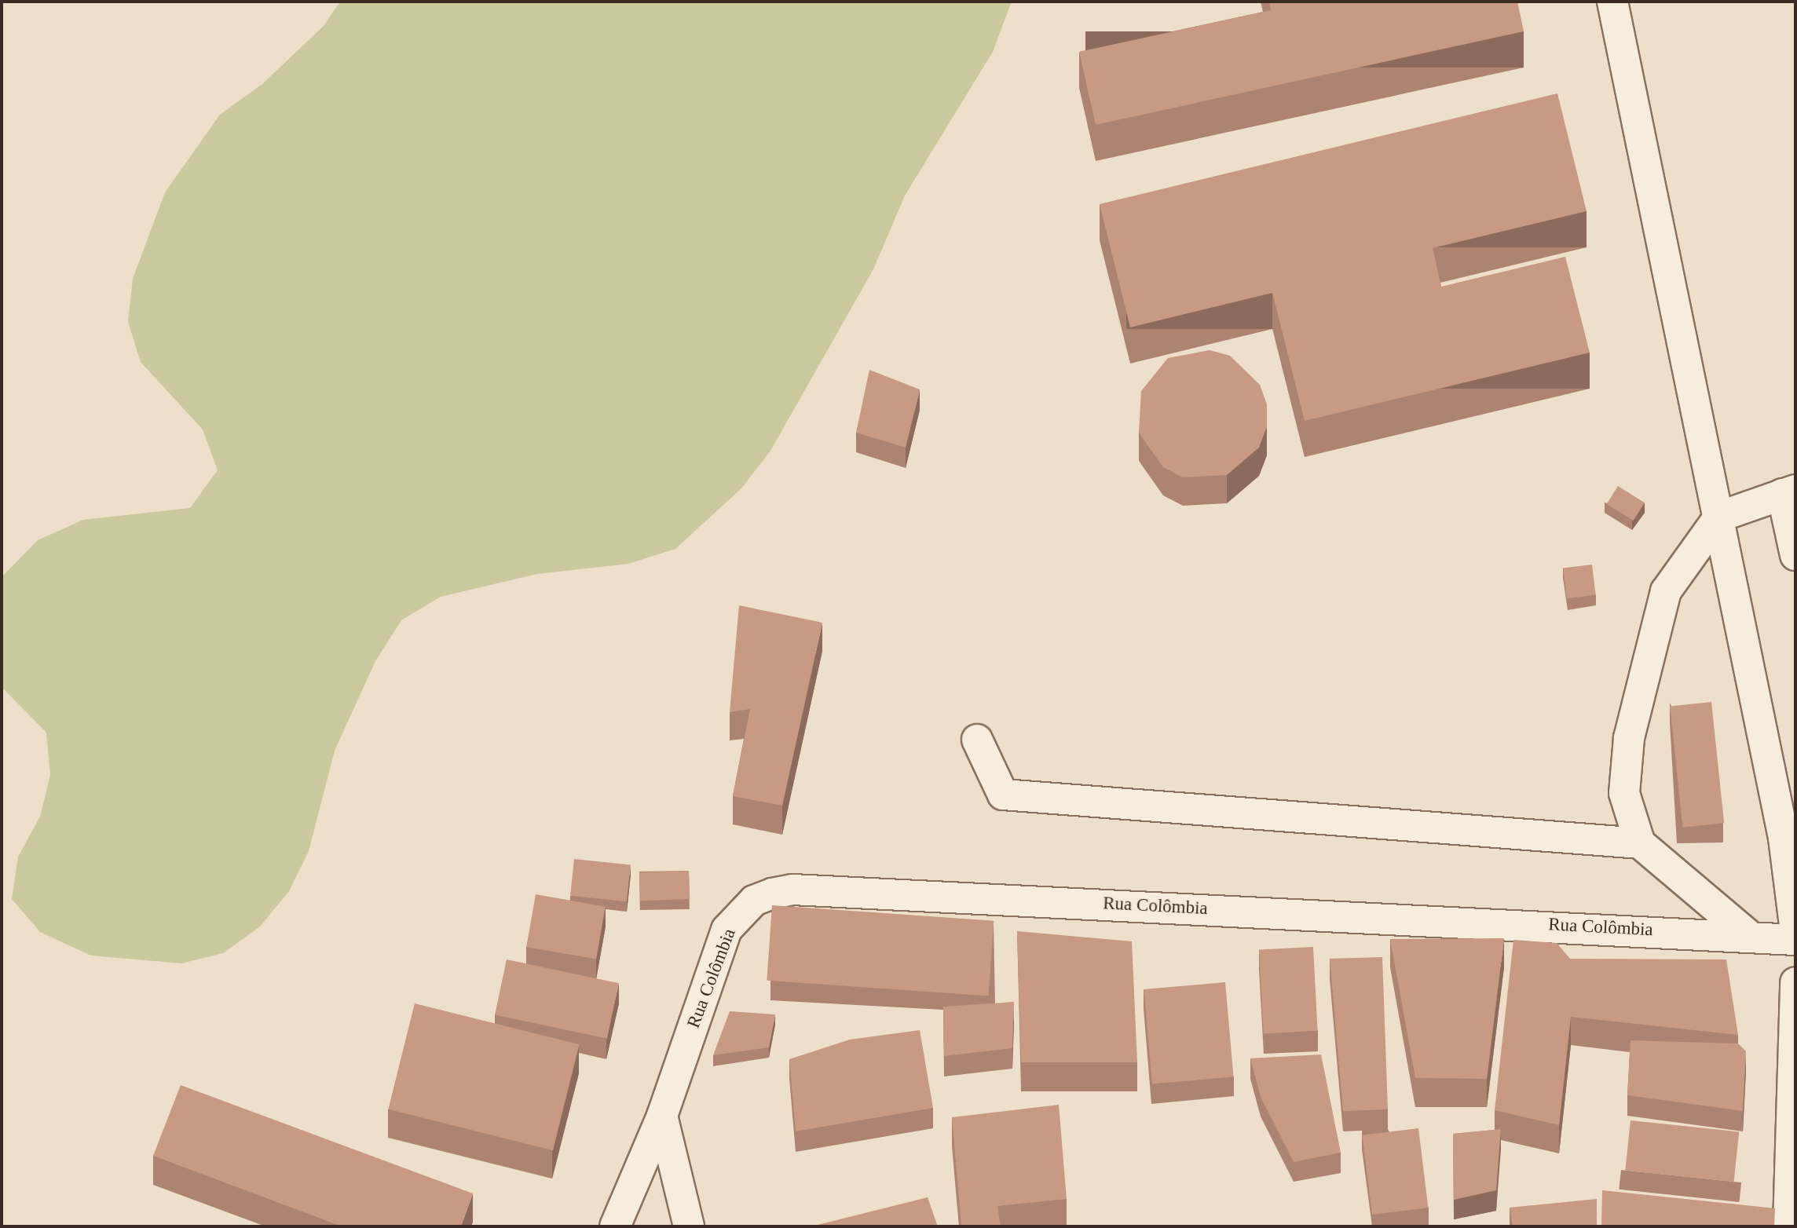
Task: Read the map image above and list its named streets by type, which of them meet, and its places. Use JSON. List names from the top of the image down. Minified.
{"streets":{"street":["Rua Colômbia"]}}
